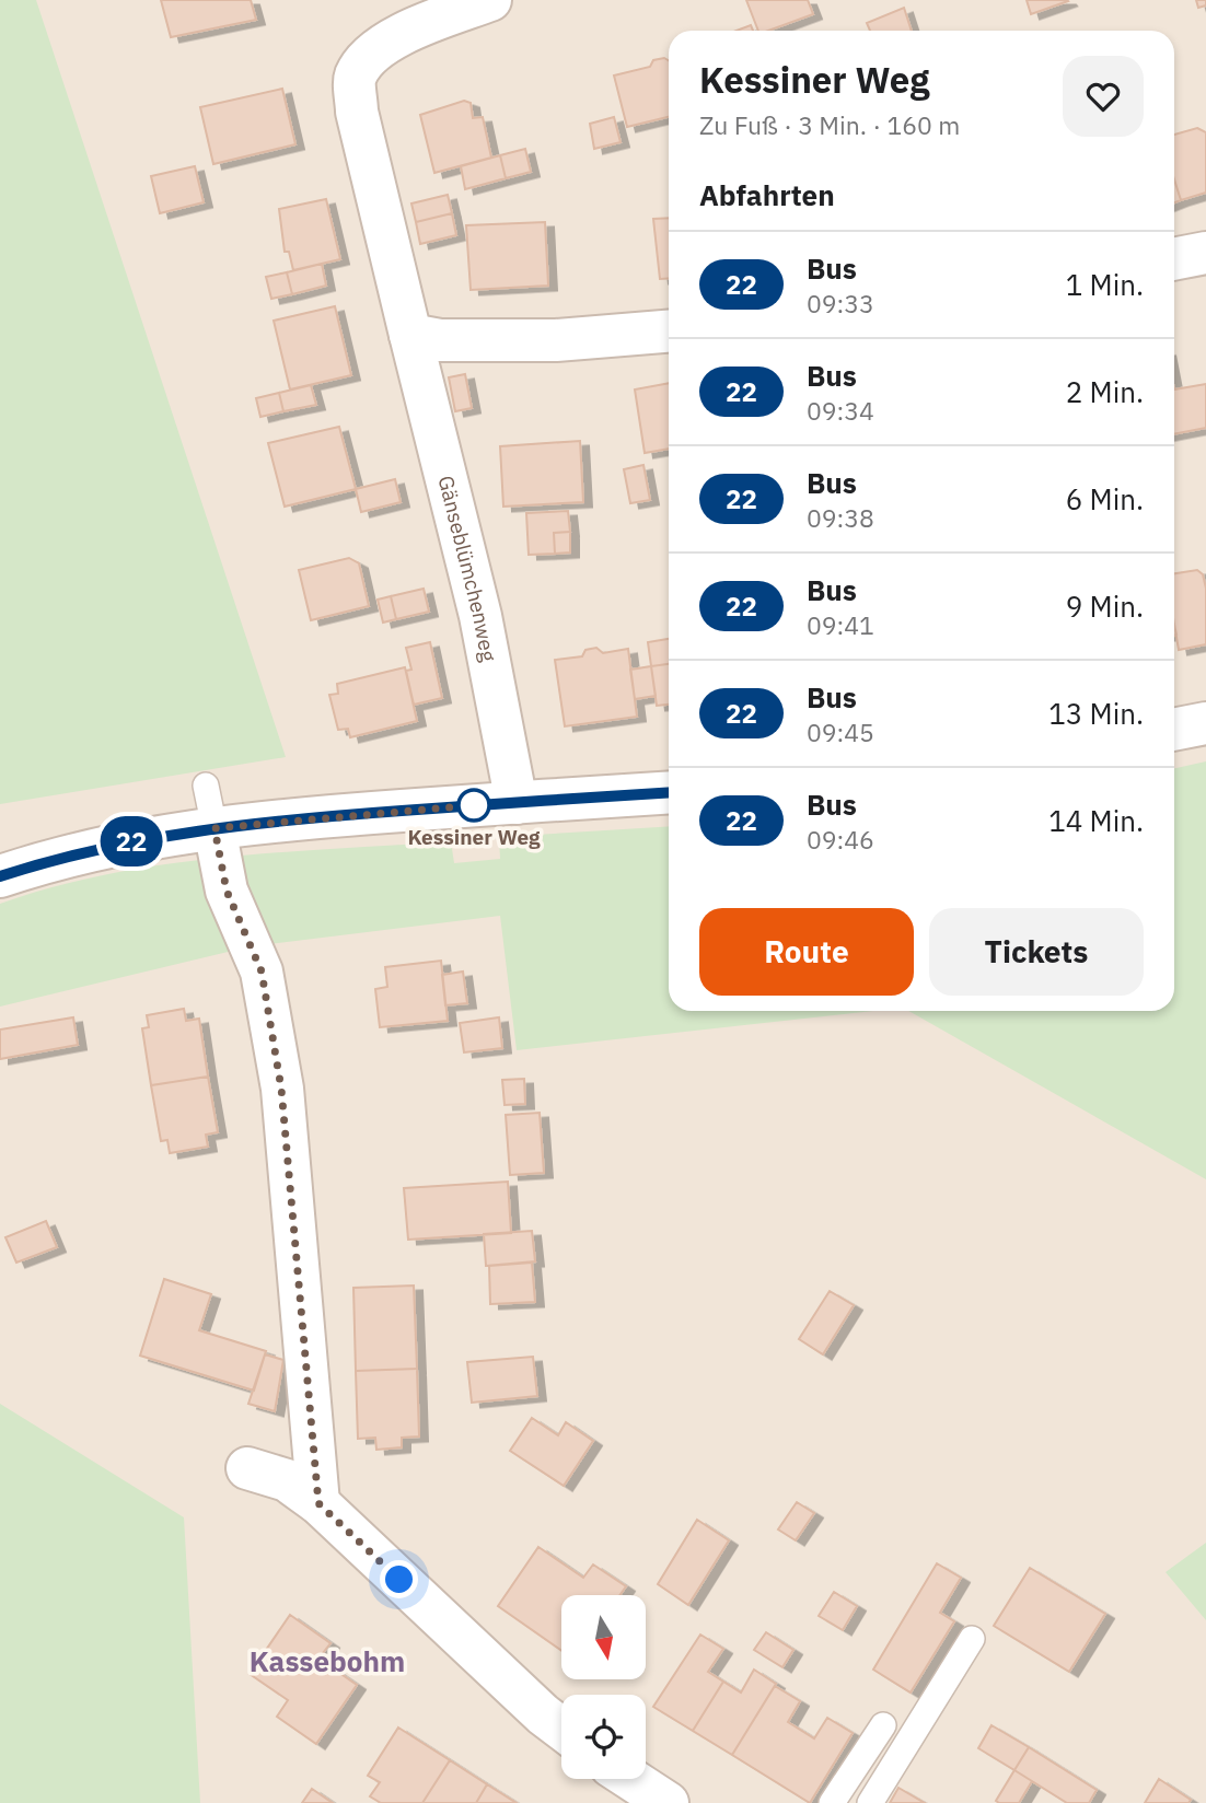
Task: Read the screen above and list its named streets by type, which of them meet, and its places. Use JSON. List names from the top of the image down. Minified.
{"streets":{"street":["Gänseblümchenweg"]},"districts":["Kassebohm"],"places":["Kessiner Weg"],"lines":["bus line 22"],"north":"bottom","page":{"on_map":"22","heading":[["Kessiner Weg","Zu Fuß · 3 Min. · 160 m"],"Abfahrten"],"list":[{"mark":"22","name":"Bus","note":"09:33","value":"1 Min."},{"mark":"22","name":"Bus","note":"09:34","value":"2 Min."},{"mark":"22","name":"Bus","note":"09:38","value":"6 Min."},{"mark":"22","name":"Bus","note":"09:41","value":"9 Min."},{"mark":"22","name":"Bus","note":"09:45","value":"13 Min."},{"mark":"22","name":"Bus","note":"09:46","value":"14 Min."}],"buttons":["Route","Tickets"]}}
